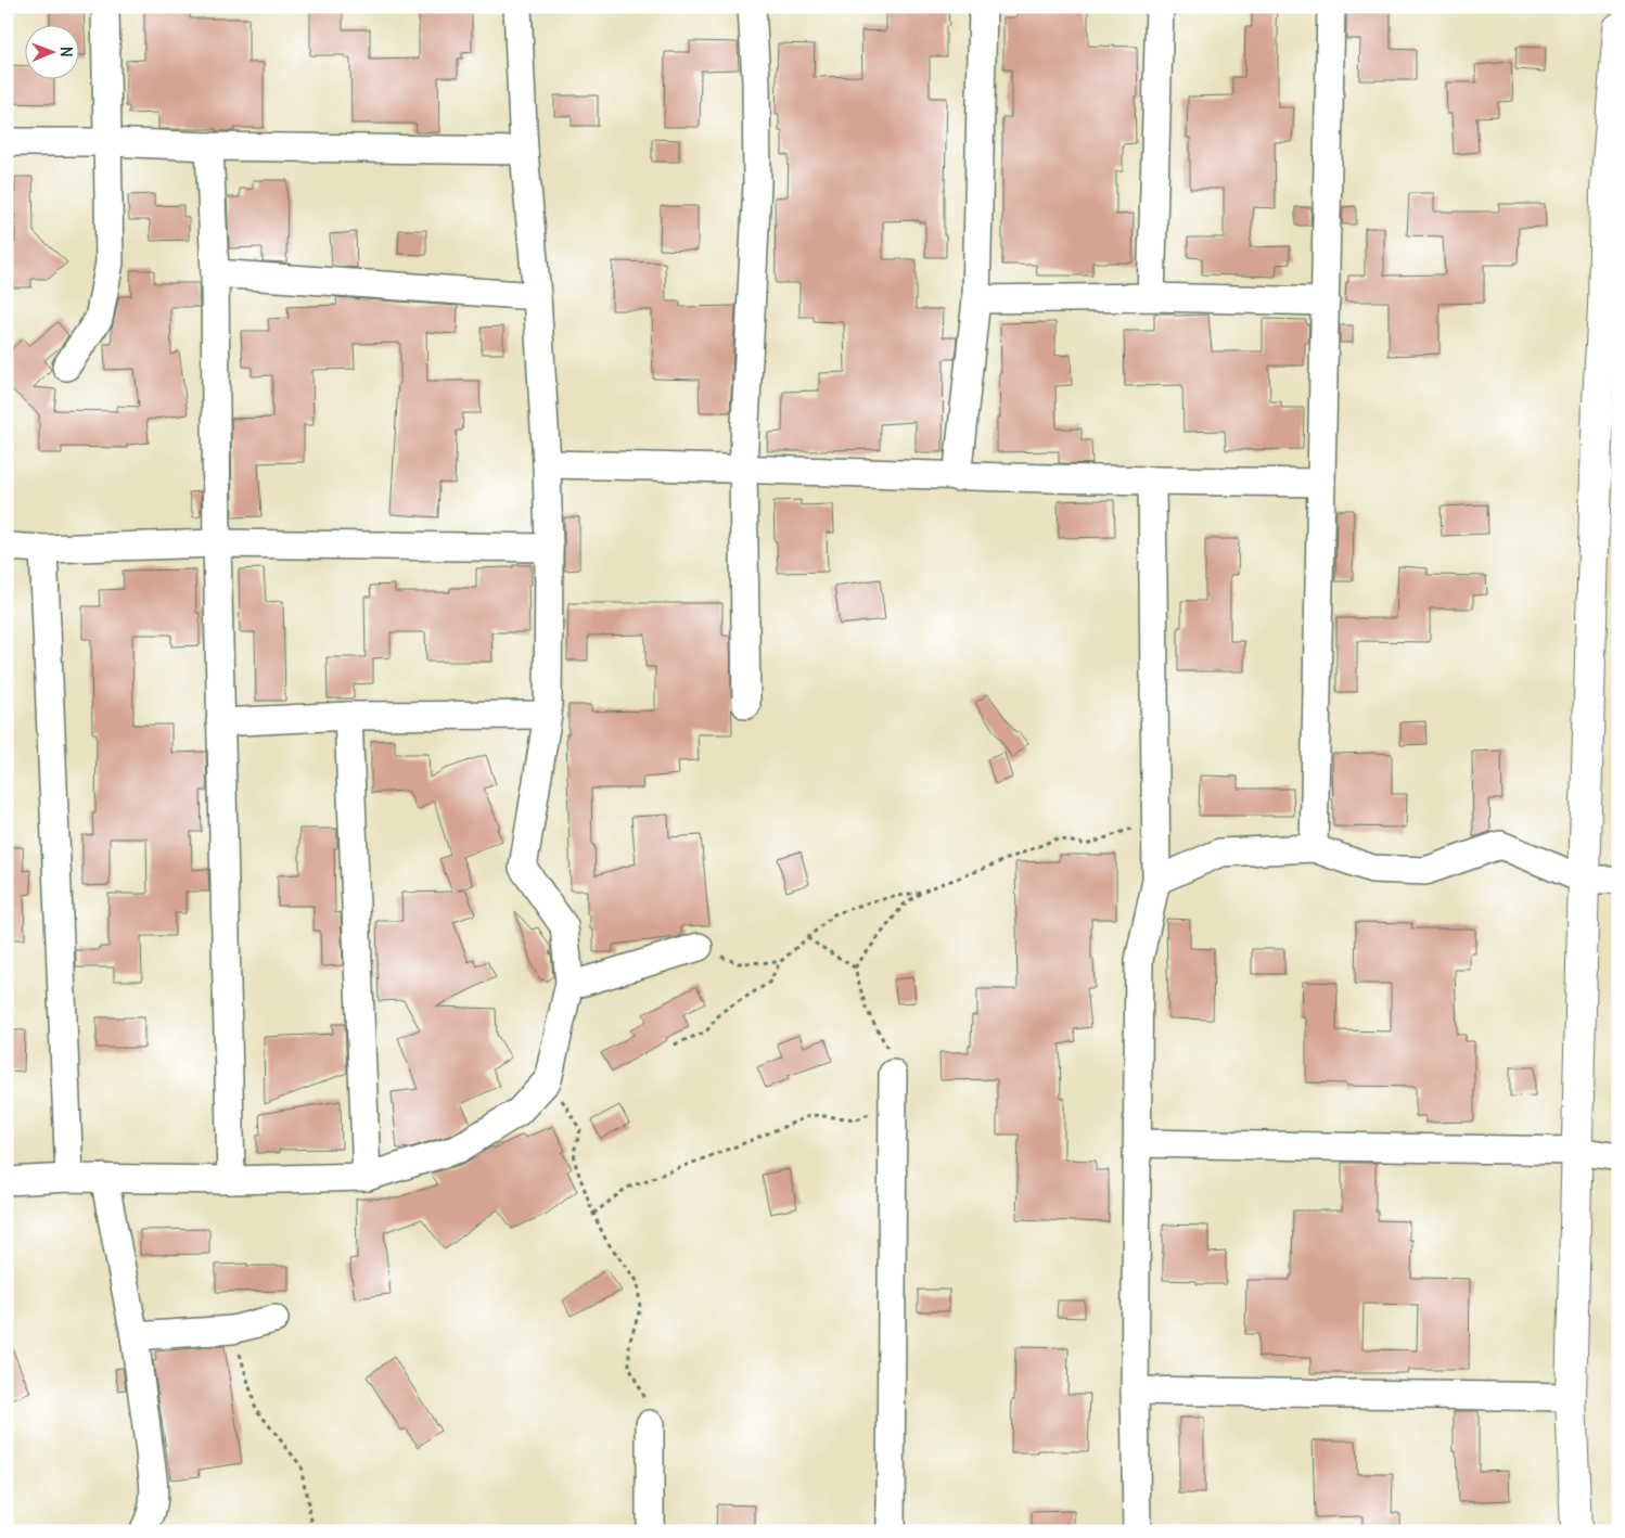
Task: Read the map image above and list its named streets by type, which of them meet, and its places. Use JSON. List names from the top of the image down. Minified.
{"north":"right"}
